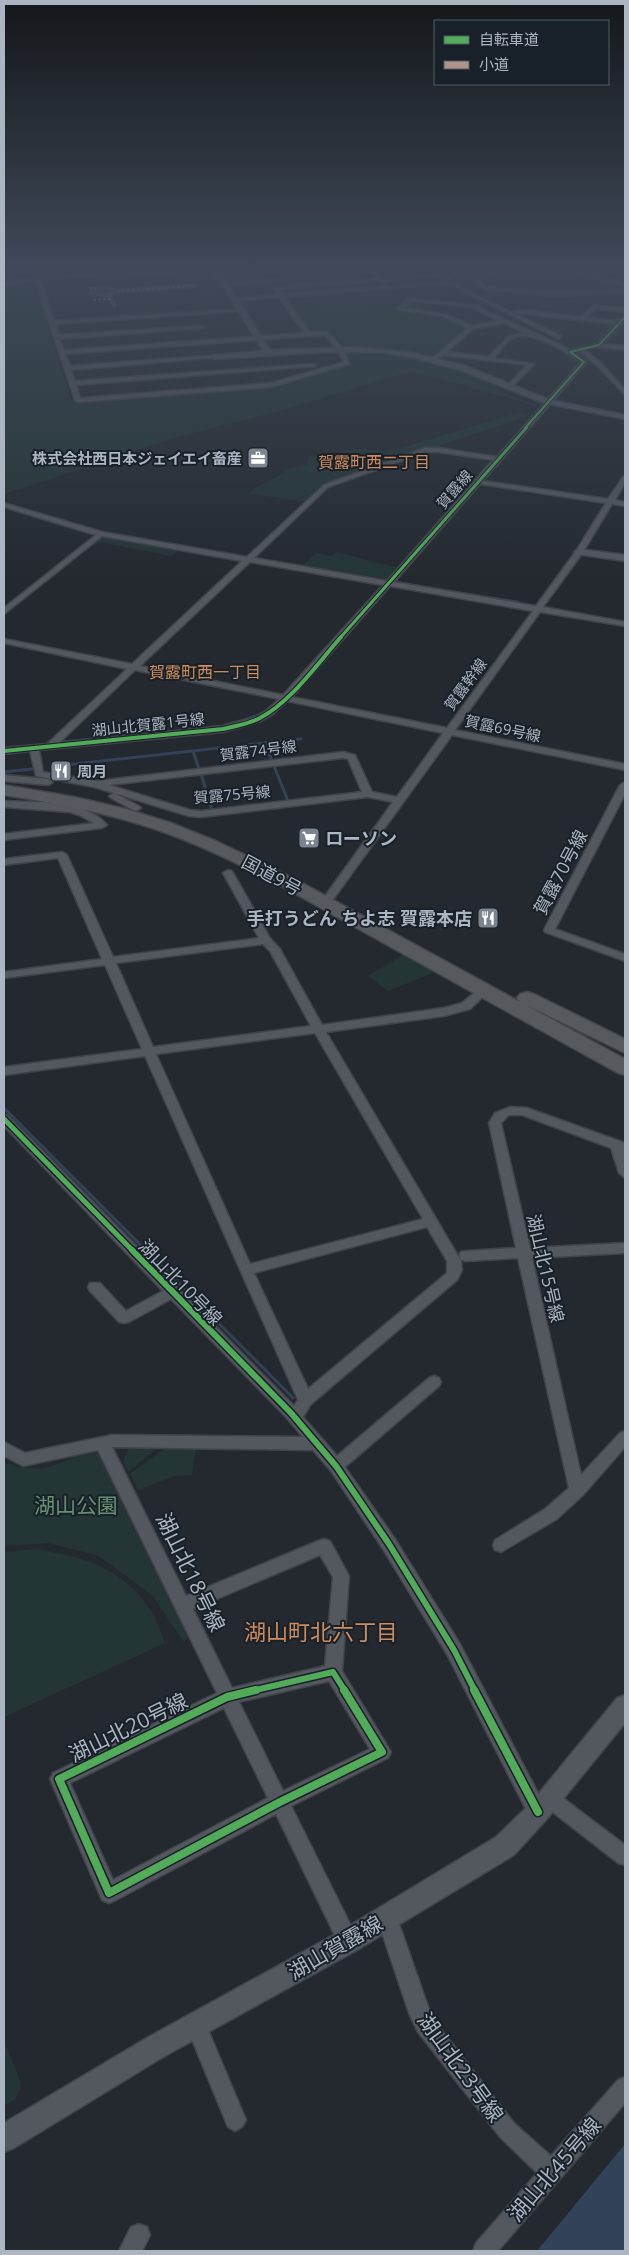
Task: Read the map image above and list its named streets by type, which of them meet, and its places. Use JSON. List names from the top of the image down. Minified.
{"streets":{"highway":["国道9号"],"street":["賀露線","賀露幹線","湖山北賀露1号線","賀露69号線","賀露74号線","賀露75号線","賀露70号線","湖山北15号線","湖山北10号線","湖山北18号線","湖山北20号線","湖山賀露線","湖山北23号線","湖山北45号線"]},"crossings":[["賀露線","湖山北賀露1号線"],["賀露線","賀露69号線"],["賀露幹線","賀露69号線"],["賀露幹線","国道9号"],["湖山北賀露1号線","賀露69号線"],["湖山北賀露1号線","賀露75号線"],["賀露74号線","賀露75号線"],["湖山北10号線","湖山賀露線"],["湖山北18号線","湖山北20号線"],["湖山北18号線","湖山賀露線"],["湖山賀露線","湖山北23号線"],["湖山北23号線","湖山北45号線"]],"districts":["賀露町西二丁目","賀露町西一丁目","湖山町北六丁目"],"parks":["湖山公園"],"places":{"office":["株式会社西日本ジェイエイ畜産"],"restaurant":["周月","手打うどん ちよ志 賀露本店"],"supermarket":["ローソン"]},"legend":["自転車道","小道"]}
